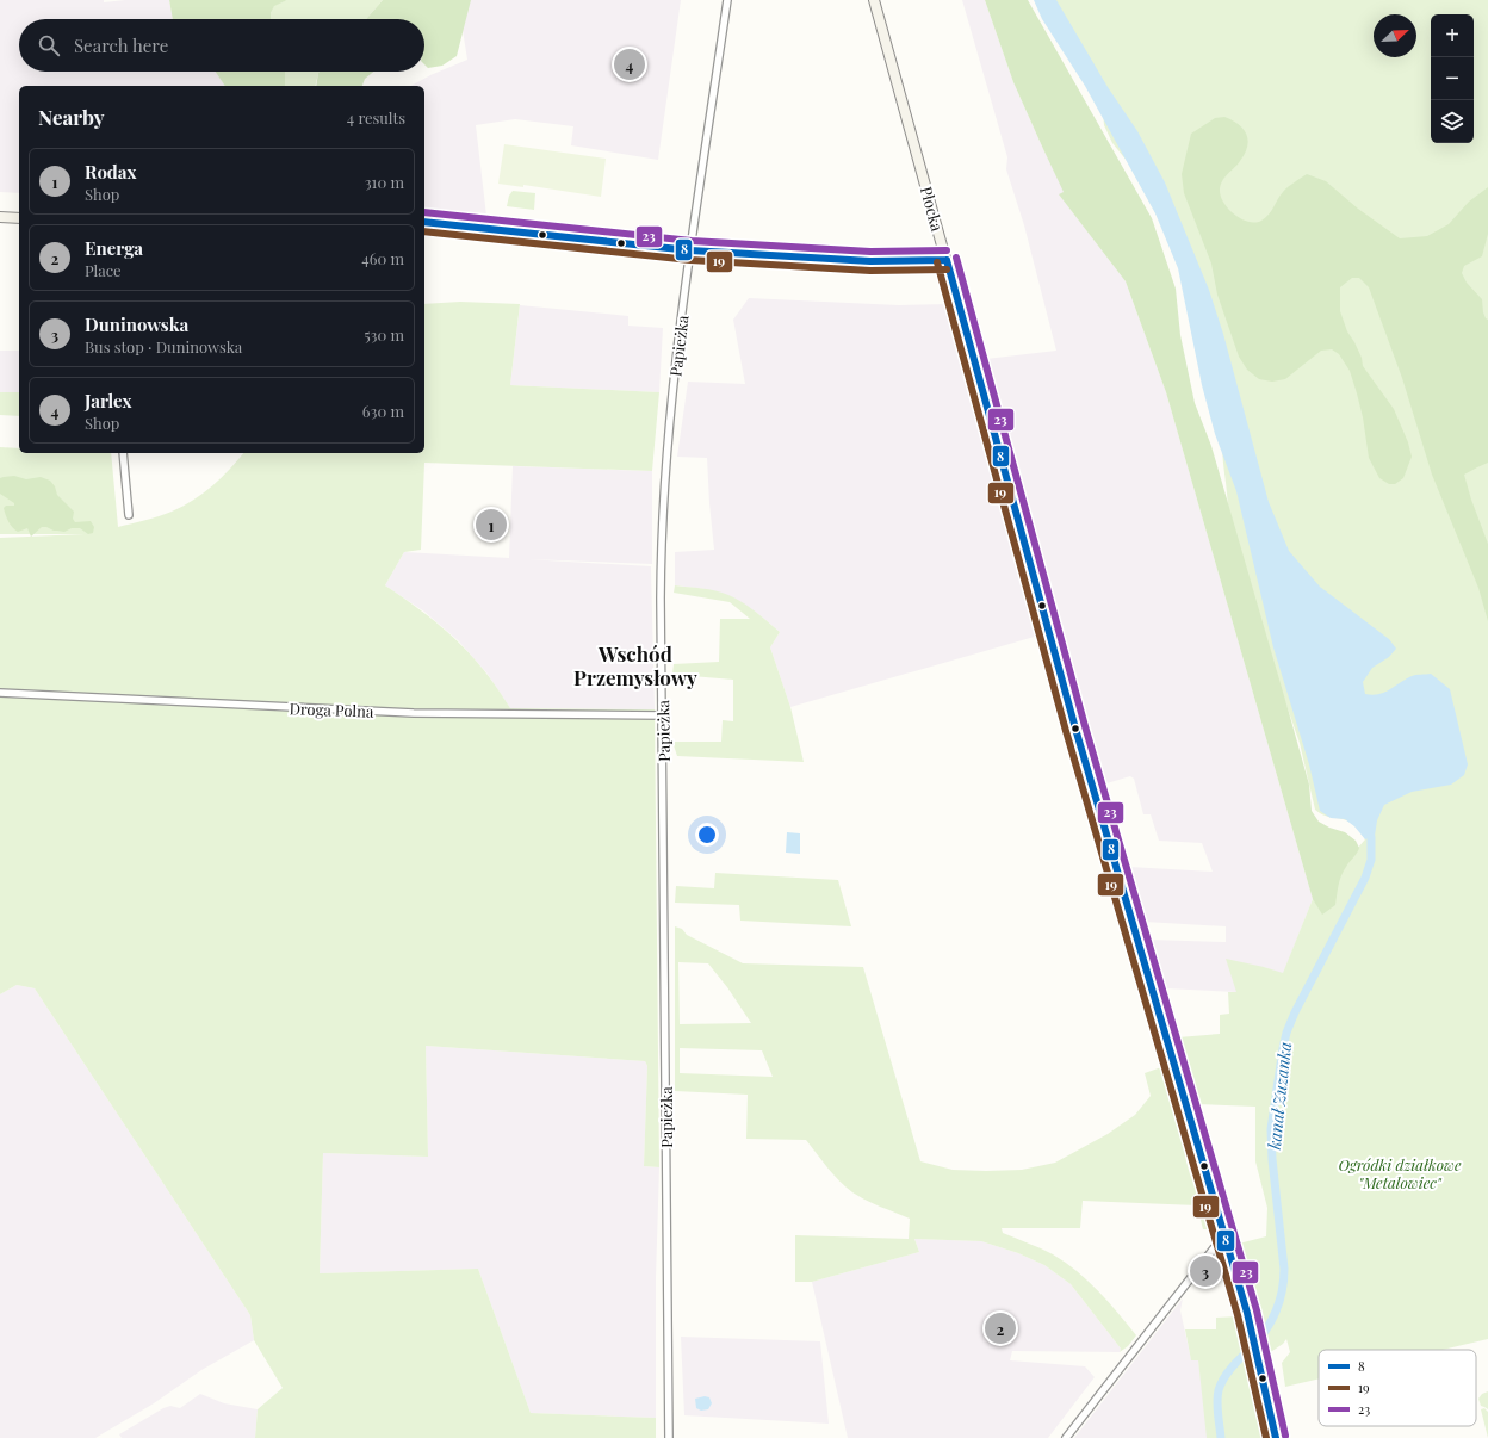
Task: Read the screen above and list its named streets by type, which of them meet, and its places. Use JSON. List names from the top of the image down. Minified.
{"streets":{"street":["Płocka","Papieżka","Droga Polna"]},"crossings":[["Papieżka","Droga Polna"]],"districts":["Wschód Przemysłowy"],"water":["kanał Zuzanka"],"parks":["Ogródki działkowe \"Metalowiec\""],"lines":["transit line 23","transit line 8","transit line 19"],"legend":["8","19","23"],"north":"top right","page":{"map_buttons":["+","−"],"search":"Search here","pins":["4","1","3","2"],"heading":["Nearby","4 results"],"list":[{"mark":"1","name":"Rodax","note":"Shop","value":"310 m"},{"mark":"2","name":"Energa","note":"Place","value":"460 m"},{"mark":"3","name":"Duninowska","note":"Bus stop · Duninowska","value":"530 m"},{"mark":"4","name":"Jarlex","note":"Shop","value":"630 m"}]}}
